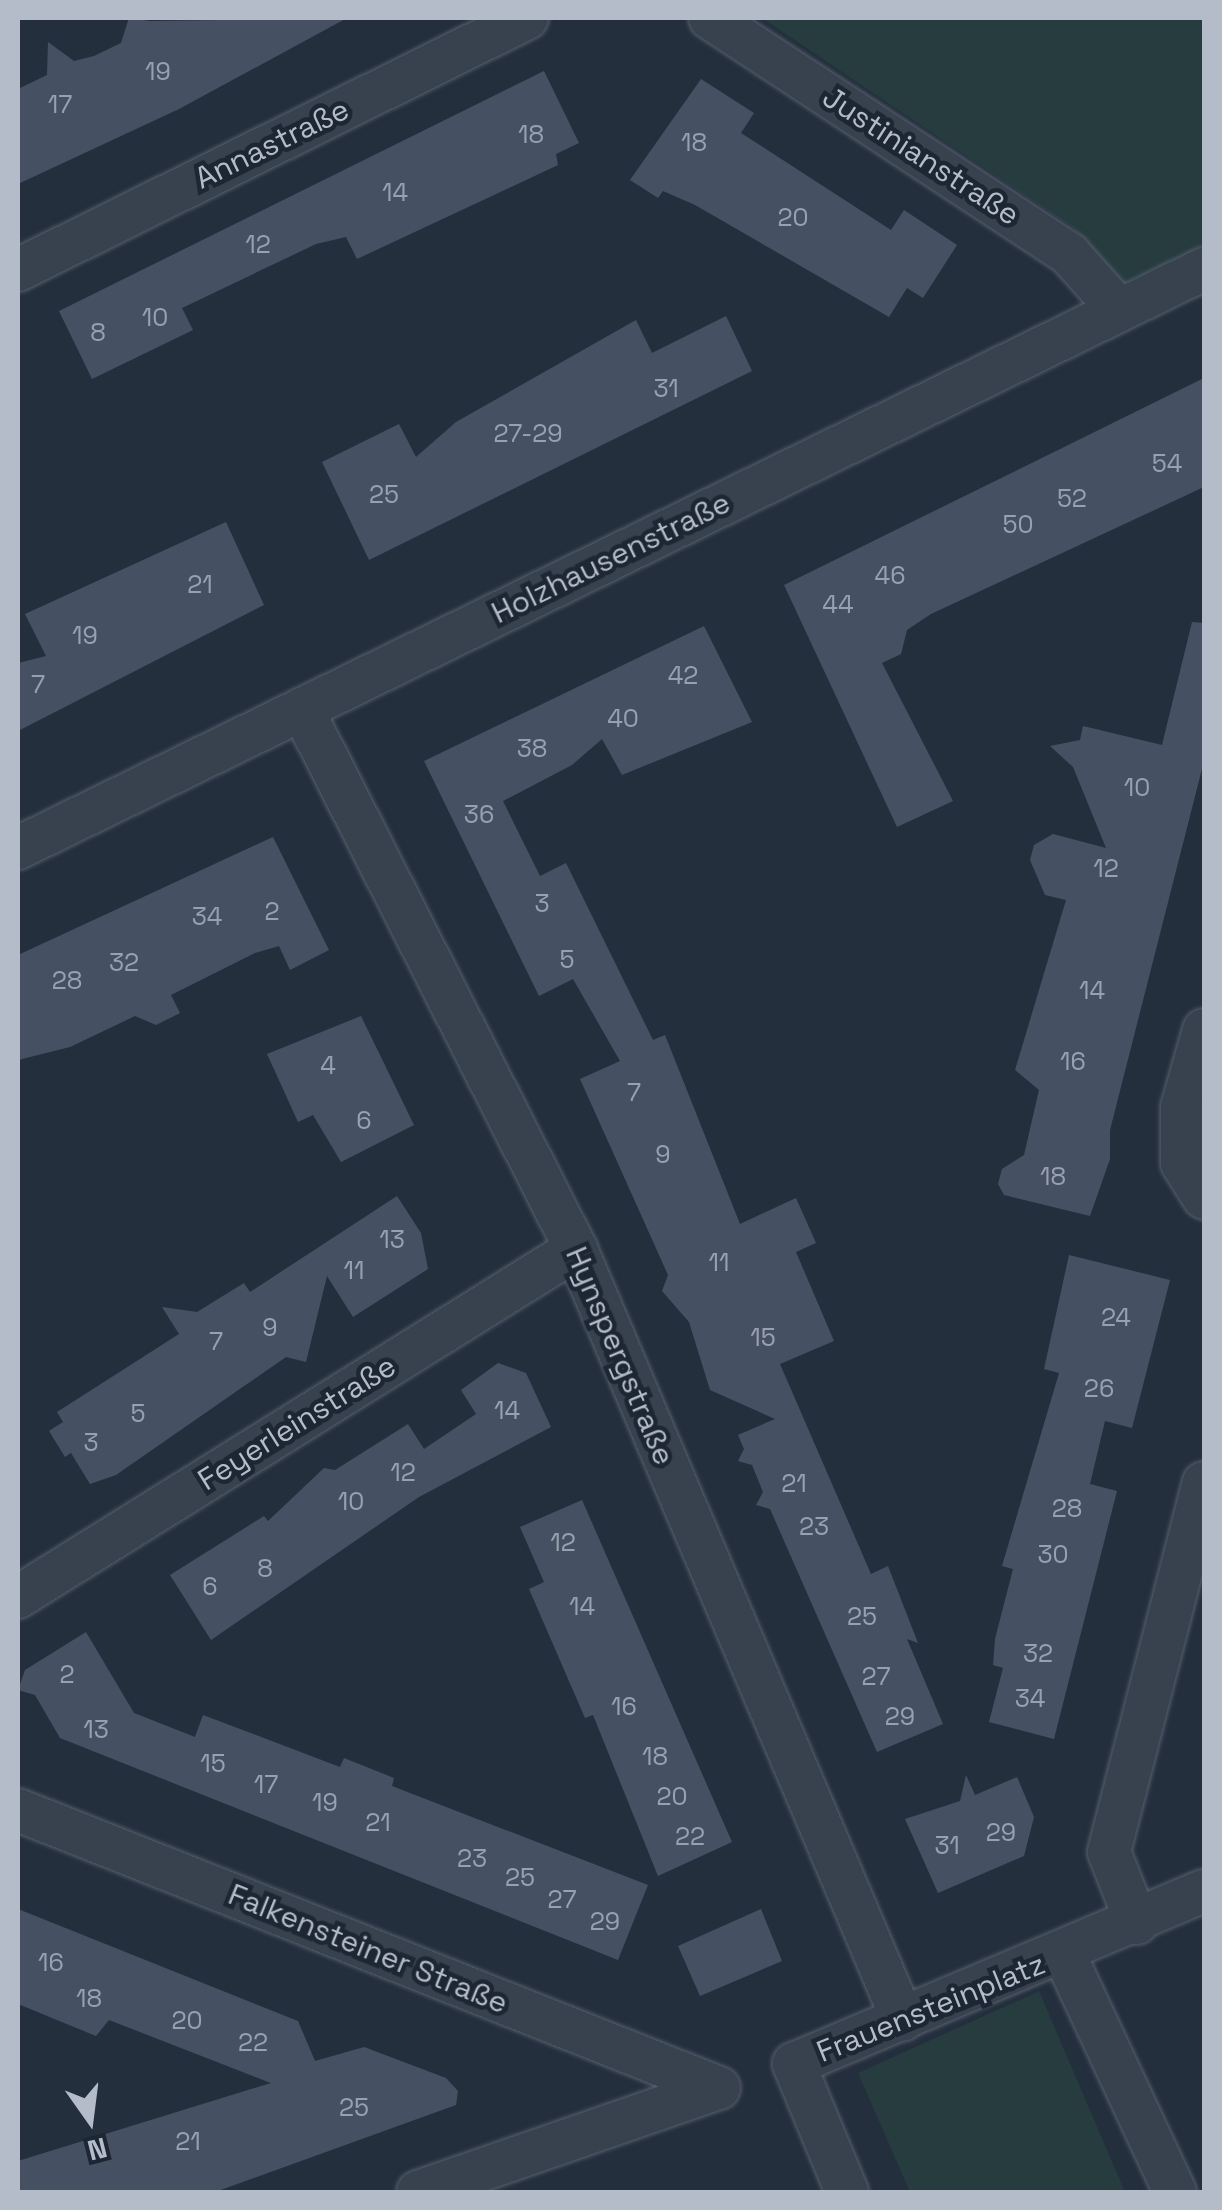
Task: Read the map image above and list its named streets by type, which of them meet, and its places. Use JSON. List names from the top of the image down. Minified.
{"streets":{"street":["Annastraße","Justinianstraße","Holzhausenstraße","Hynspergstraße","Feyerleinstraße","Falkensteiner Straße","Frauensteinplatz"]},"crossings":[["Justinianstraße","Holzhausenstraße"],["Holzhausenstraße","Hynspergstraße"],["Hynspergstraße","Feyerleinstraße"],["Hynspergstraße","Frauensteinplatz"]],"house_numbers":["19","17","18","18","14","20","12","10","8","31","27-29","54","25","52","50","46","21","44","19","42","7","40","38","10","36","12","3","2","34","5","32","28","14","16","4","7","6","9","18","13","11","11","24","9","15","7","26","14","5","3","12","21","10","28","23","12","30","8","6","14","25","32","2","27","34","16","29","13","18","15","17","20","19","21","29","22","31","23","25","27","29","16","18","20","22","25","21"],"north":"bottom"}
